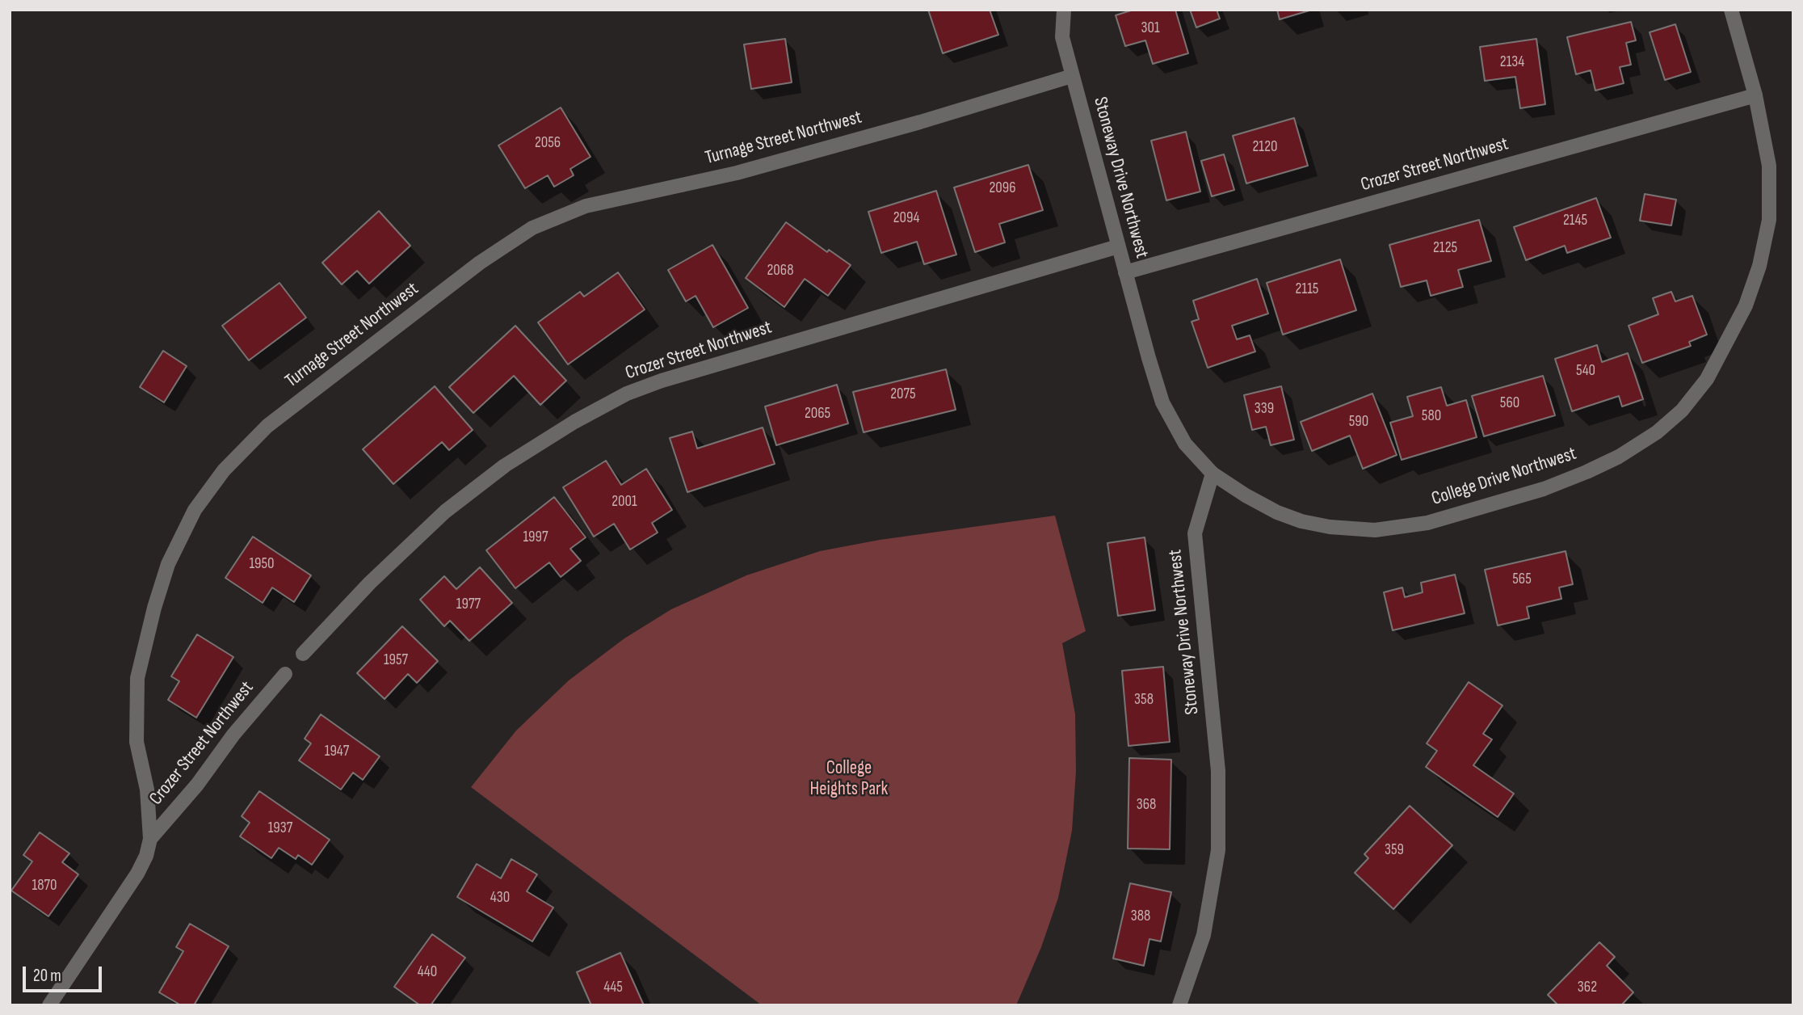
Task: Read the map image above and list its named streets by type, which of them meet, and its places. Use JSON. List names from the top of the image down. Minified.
{"streets":{"street":["Turnage Street Northwest","Crozer Street Northwest","Stoneway Drive Northwest","College Drive Northwest"]},"crossings":[["Turnage Street Northwest","Crozer Street Northwest"],["Turnage Street Northwest","Stoneway Drive Northwest"],["Crozer Street Northwest","Stoneway Drive Northwest"],["Crozer Street Northwest","College Drive Northwest"],["Stoneway Drive Northwest","College Drive Northwest"]],"parks":["College Heights Park"],"house_numbers":["301","2134","2056","2120","2096","2094","2145","2125","2068","2115","540","2075","560","339","2065","580","590","2001","1997","1950","565","1977","1957","358","1947","368","1937","359","1870","430","388","440","445","362"],"scale_bar":"20 m"}
